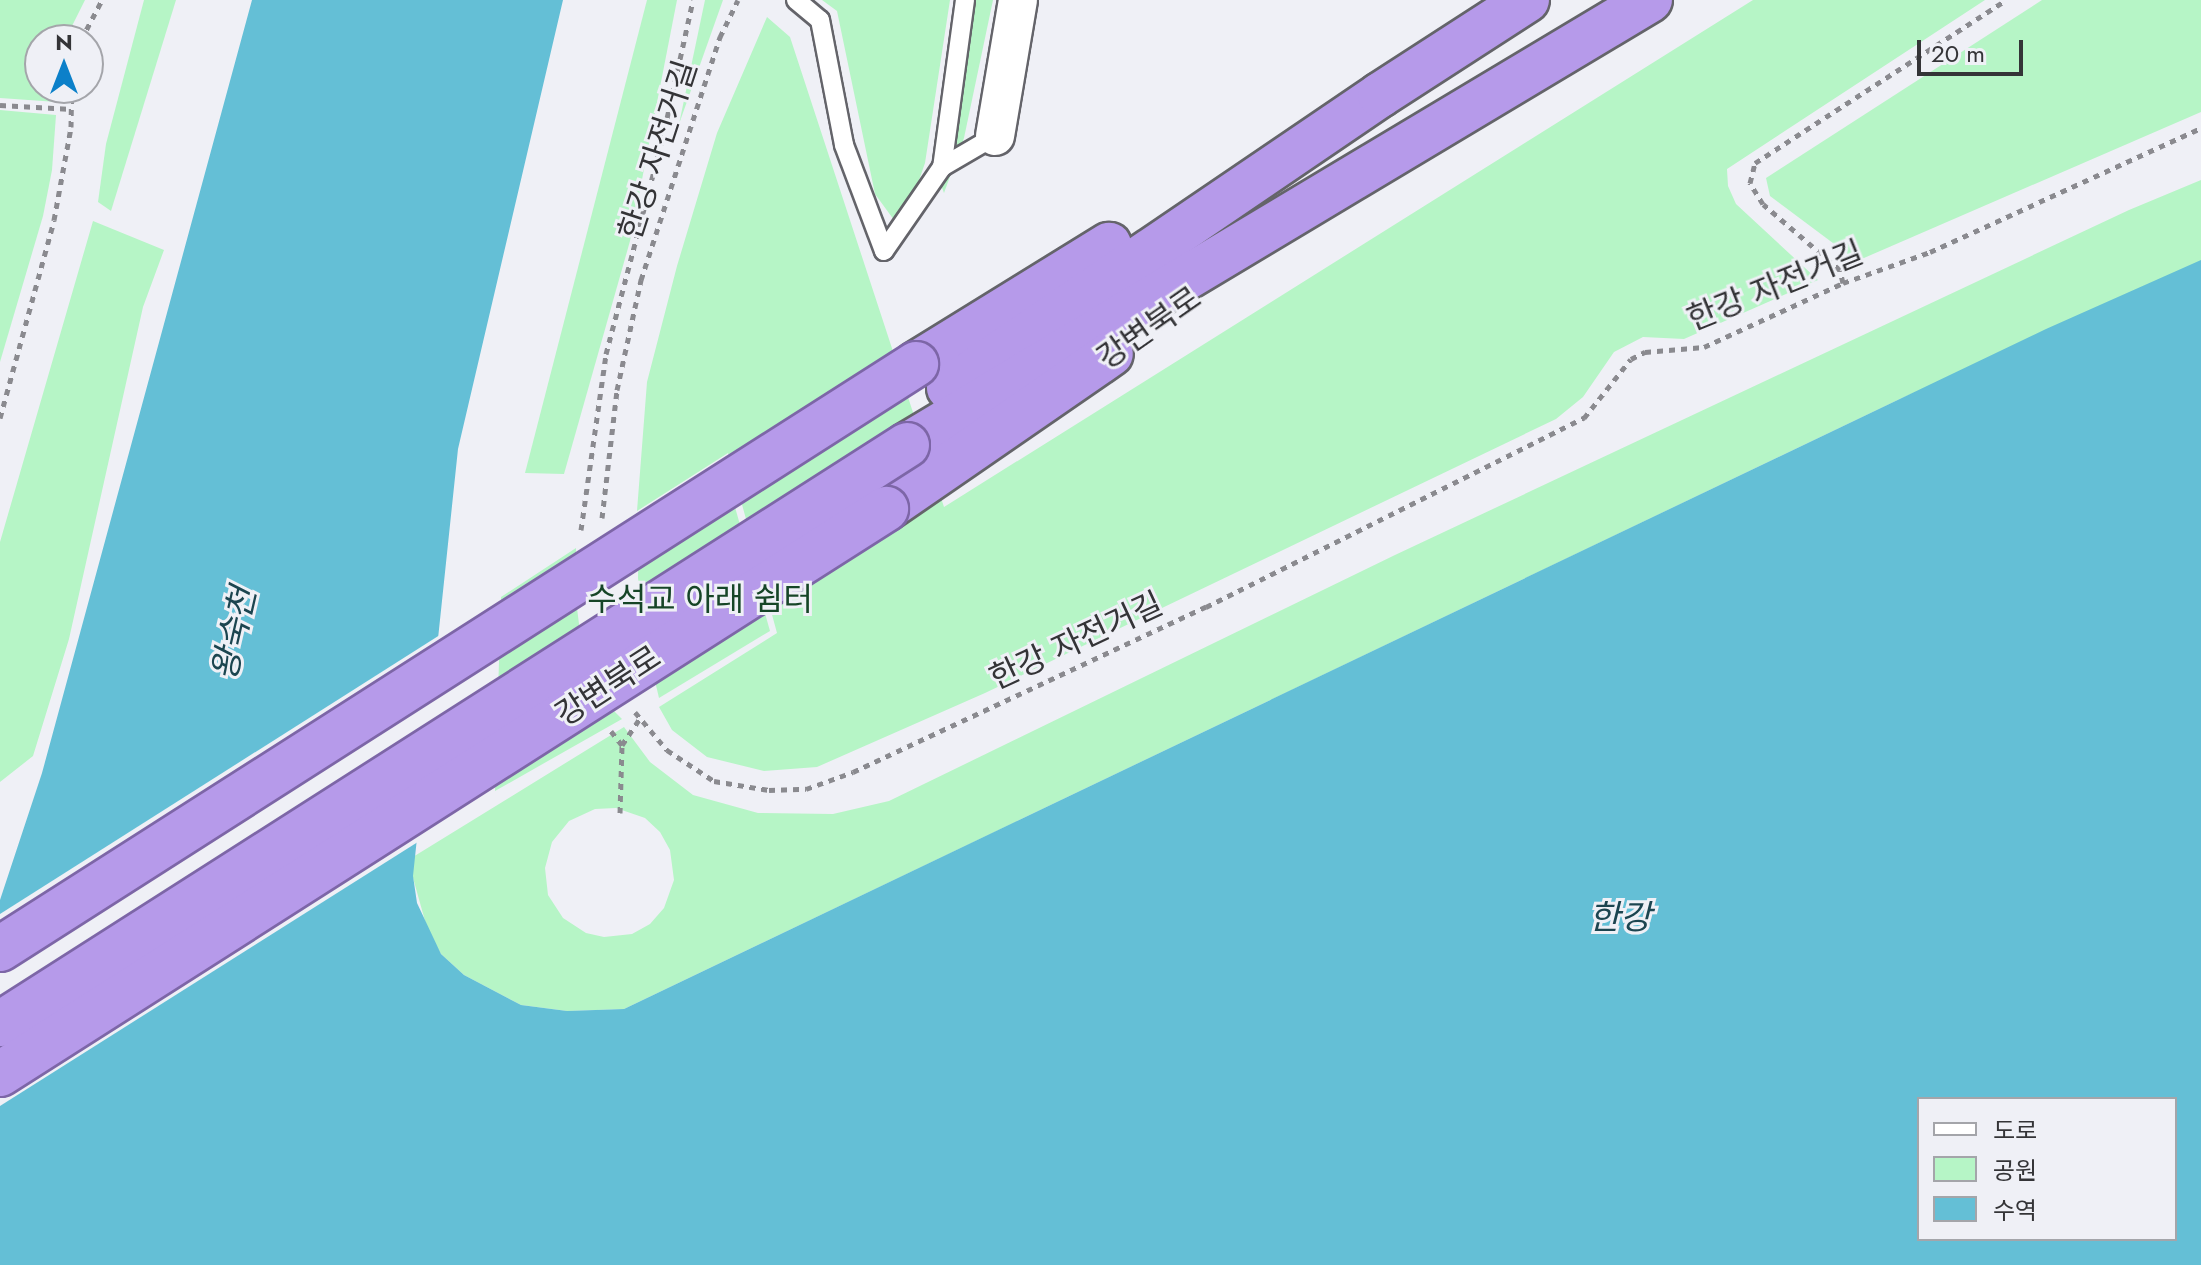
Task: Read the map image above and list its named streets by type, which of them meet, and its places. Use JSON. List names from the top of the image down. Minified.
{"streets":{"highway":["강변북로"],"path":["한강 자전거길"]},"water":["왕숙천","한강"],"parks":["수석교 아래 쉼터"],"legend":["도로","공원","수역"],"scale_bar":"20 m","north":"top"}
